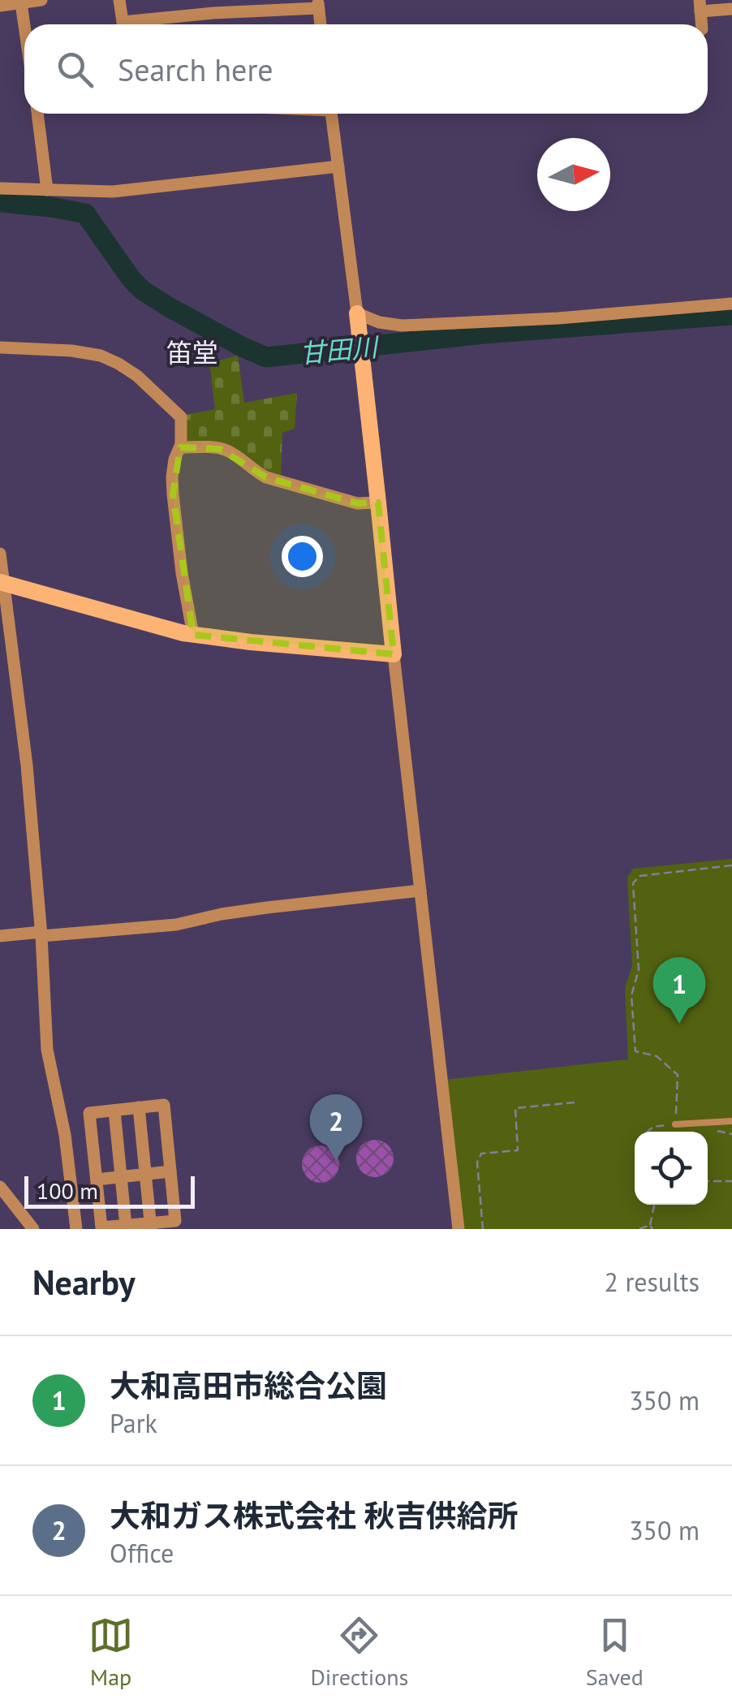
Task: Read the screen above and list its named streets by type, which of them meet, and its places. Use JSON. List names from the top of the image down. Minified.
{"districts":["笛堂"],"water":["甘田川"],"scale_bar":"100 m","north":"right","page":{"search":"Search here","pins":["1","2"],"scale":"100 m","heading":["Nearby","2 results"],"list":[{"mark":"1","name":"大和高田市総合公園","note":"Park","value":"350 m"},{"mark":"2","name":"大和ガス株式会社 秋吉供給所","note":"Office","value":"350 m"}],"nav":["Map","Directions","Saved"]}}
